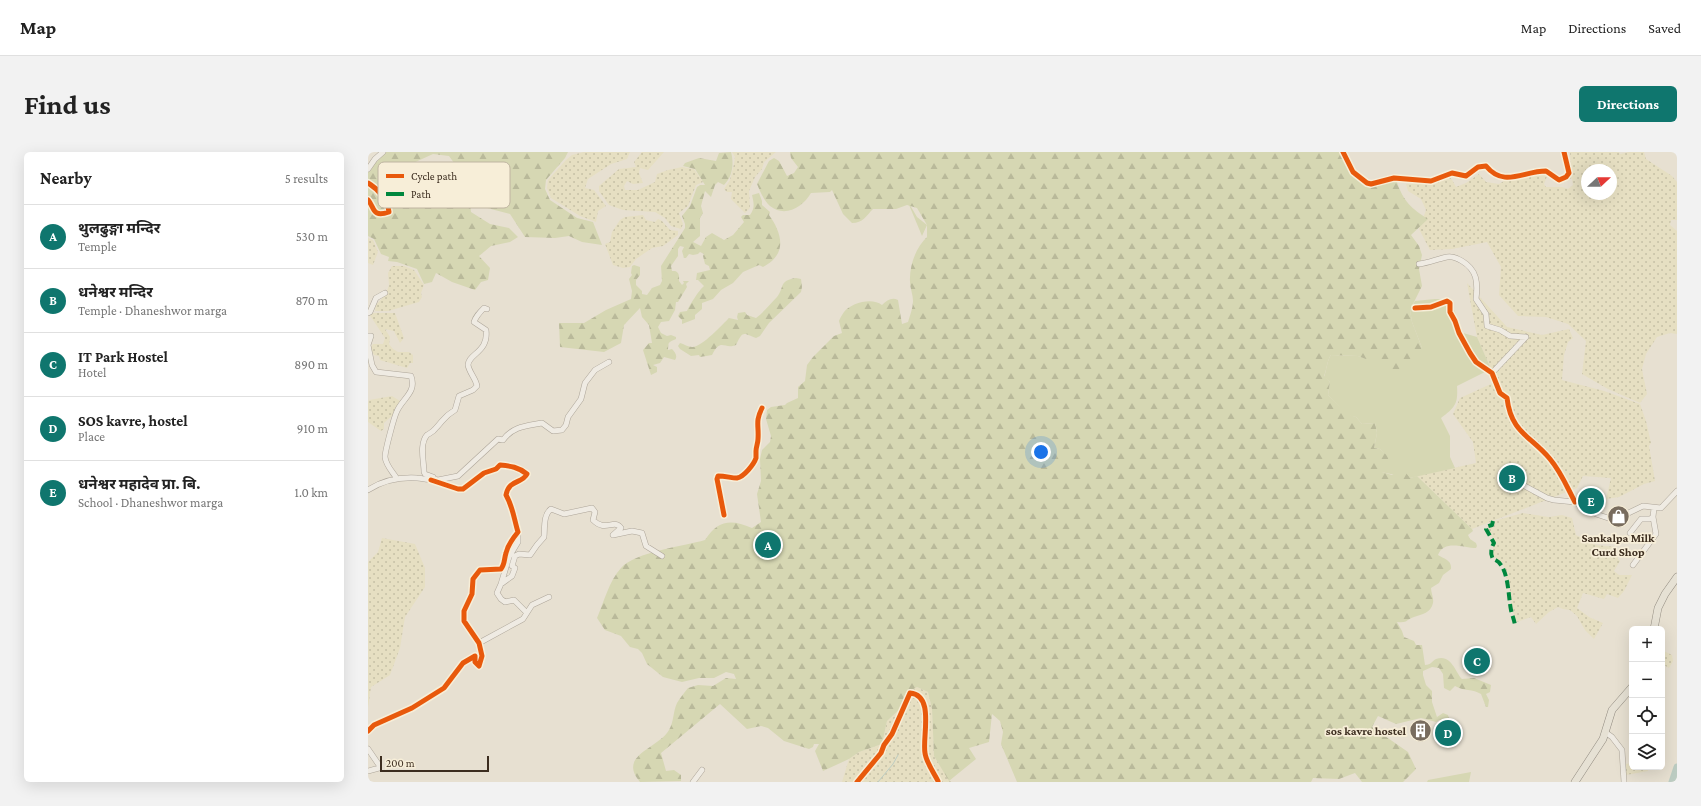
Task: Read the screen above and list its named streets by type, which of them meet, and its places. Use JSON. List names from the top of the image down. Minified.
{"places":{"shop":["Sankalpa Milk Curd Shop"],"building":["sos kavre hostel"]},"legend":["Cycle path","Path"],"scale_bar":"200 m","north":"right","page":{"header":"Map","nav":["Map","Directions","Saved"],"buttons":"Directions","title":"Find us","heading":["Nearby","5 results"],"list":[{"mark":"A","name":"थुलढुङ्गा मन्दिर","note":"Temple","value":"530 m"},{"mark":"B","name":"धनेश्वर मन्दिर","note":"Temple · Dhaneshwor marga","value":"870 m"},{"mark":"C","name":"IT Park Hostel","note":"Hotel","value":"890 m"},{"mark":"D","name":"SOS kavre, hostel","note":"Place","value":"910 m"},{"mark":"E","name":"धनेश्वर महादेव प्रा. बि.","note":"School · Dhaneshwor marga","value":"1.0 km"}],"pins":["B","E","A","C","D"],"map_buttons":["+","−"],"scale":"200 m"}}
